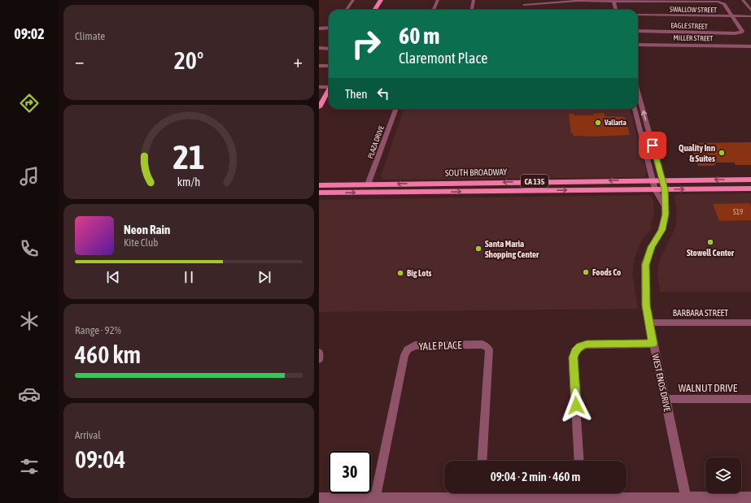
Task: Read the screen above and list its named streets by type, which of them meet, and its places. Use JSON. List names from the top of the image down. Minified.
{"streets":{"main road":["SOUTH BROADWAY","CA 135"],"street":["SWALLOW STREET","EAGLE STREET","MILLER STREET","PLAZA DRIVE","BARBARA STREET","YALE PLACE","WEST ENOS DRIVE","WALNUT DRIVE"]},"crossings":[["SWALLOW STREET","EAGLE STREET"],["PLAZA DRIVE","SOUTH BROADWAY"],["SOUTH BROADWAY","WEST ENOS DRIVE"],["BARBARA STREET","WEST ENOS DRIVE"],["WEST ENOS DRIVE","WALNUT DRIVE"]],"places":["Vallarta","Quality Inn & Suites","Stowell Center","Santa Maria Shopping Center","Foods Co","Big Lots"],"house_numbers":["519"],"page":{"tabs":"09:02","tile":["Climate",["Range · 92%","460 km"],["Arrival","09:04"]],"turn":["60 m","Claremont Place"],"heat":["−","20°","+"],"then":"Then","song":["Neon Rain","Kite Club"],"limit":"30","trip":"09:04 · 2 min · 460 m","gauge":["21","km/h"]}}
